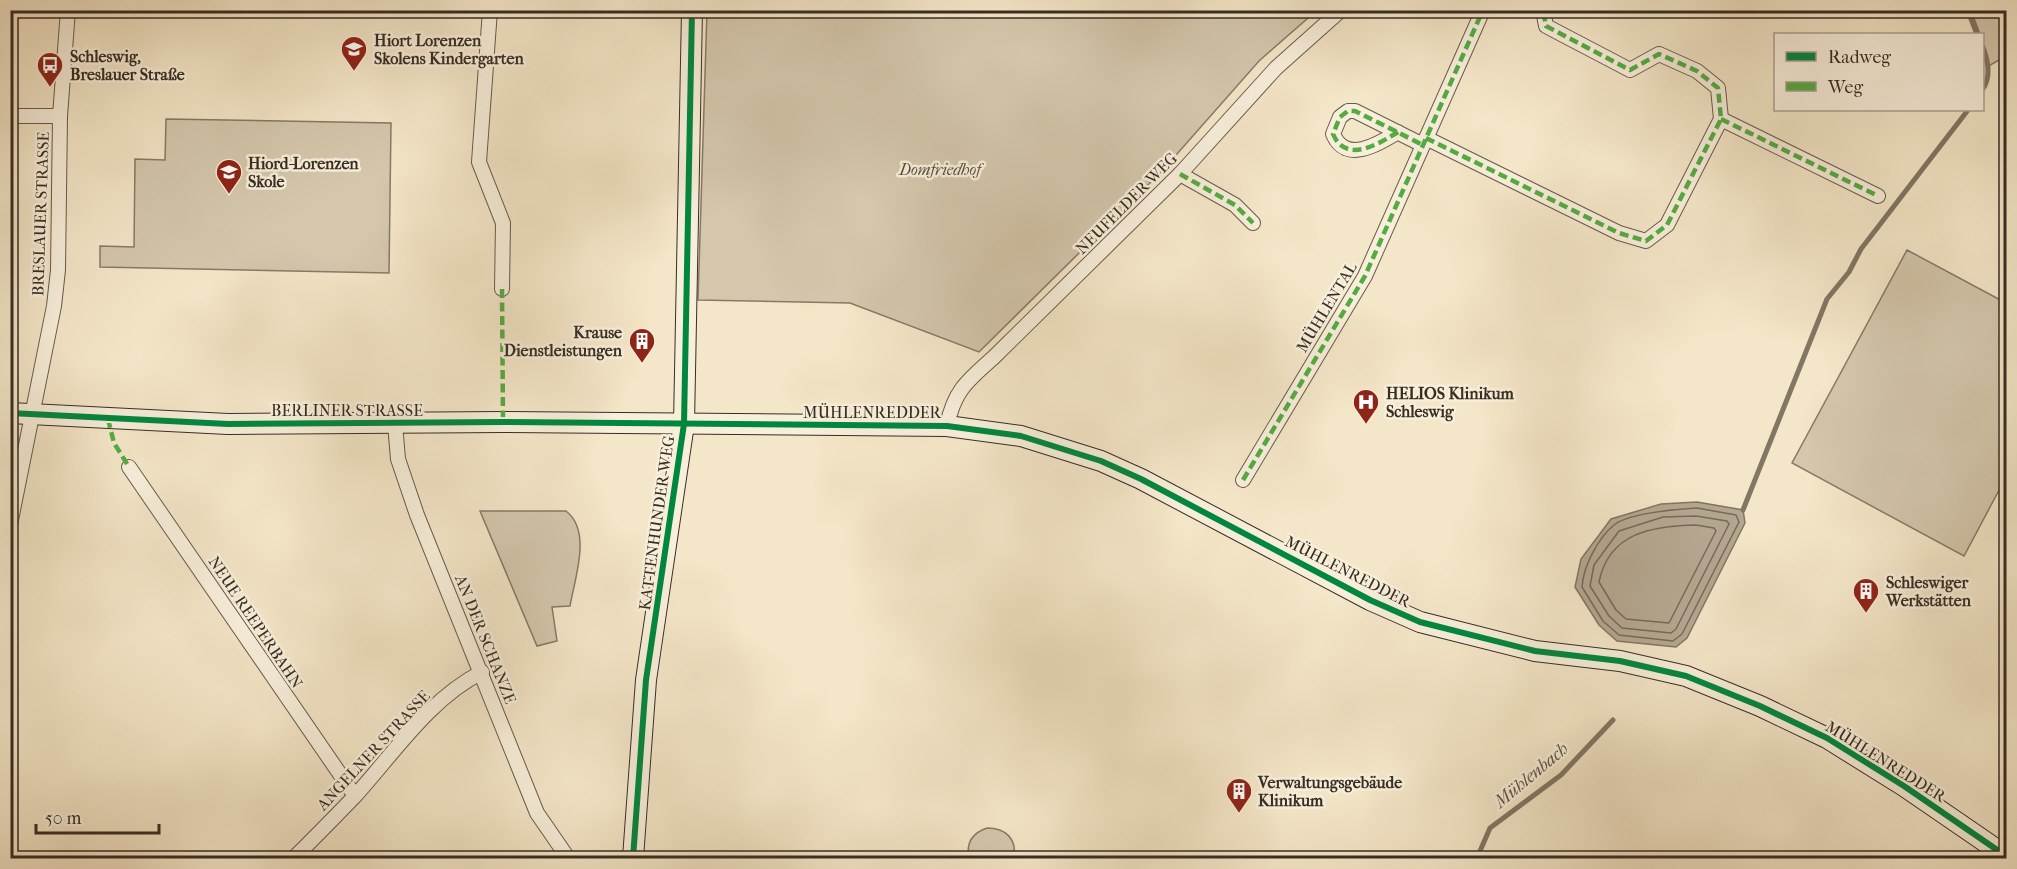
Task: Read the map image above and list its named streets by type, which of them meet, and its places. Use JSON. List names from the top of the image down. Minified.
{"streets":{"street":["NEUFELDER WEG","BRESLAUER STRASSE","MÜHLENTAL","BERLINER STRASSE","MÜHLENREDDER","KATTENHUNDER WEG","NEUE REEPERBAHN","AN DER SCHANZE","ANGELNER STRASSE"]},"crossings":[["NEUFELDER WEG","MÜHLENREDDER"],["BRESLAUER STRASSE","BERLINER STRASSE"],["BERLINER STRASSE","MÜHLENREDDER"],["BERLINER STRASSE","KATTENHUNDER WEG"],["BERLINER STRASSE","AN DER SCHANZE"],["MÜHLENREDDER","KATTENHUNDER WEG"],["NEUE REEPERBAHN","ANGELNER STRASSE"],["AN DER SCHANZE","ANGELNER STRASSE"]],"water":["Mühlenbach"],"parks":["Domfriedhof"],"places":{"school or university":["Hiort Lorenzen Skolens Kindergarten","Hiord-Lorenzen Skole"],"bus stop":["Schleswig, Breslauer Straße"],"building":["Krause Dienstleistungen","Schleswiger Werkstätten","Verwaltungsgebäude Klinikum"],"hospital":["HELIOS Klinikum Schleswig"]},"legend":["Radweg","Weg"],"scale_bar":"50 m"}
